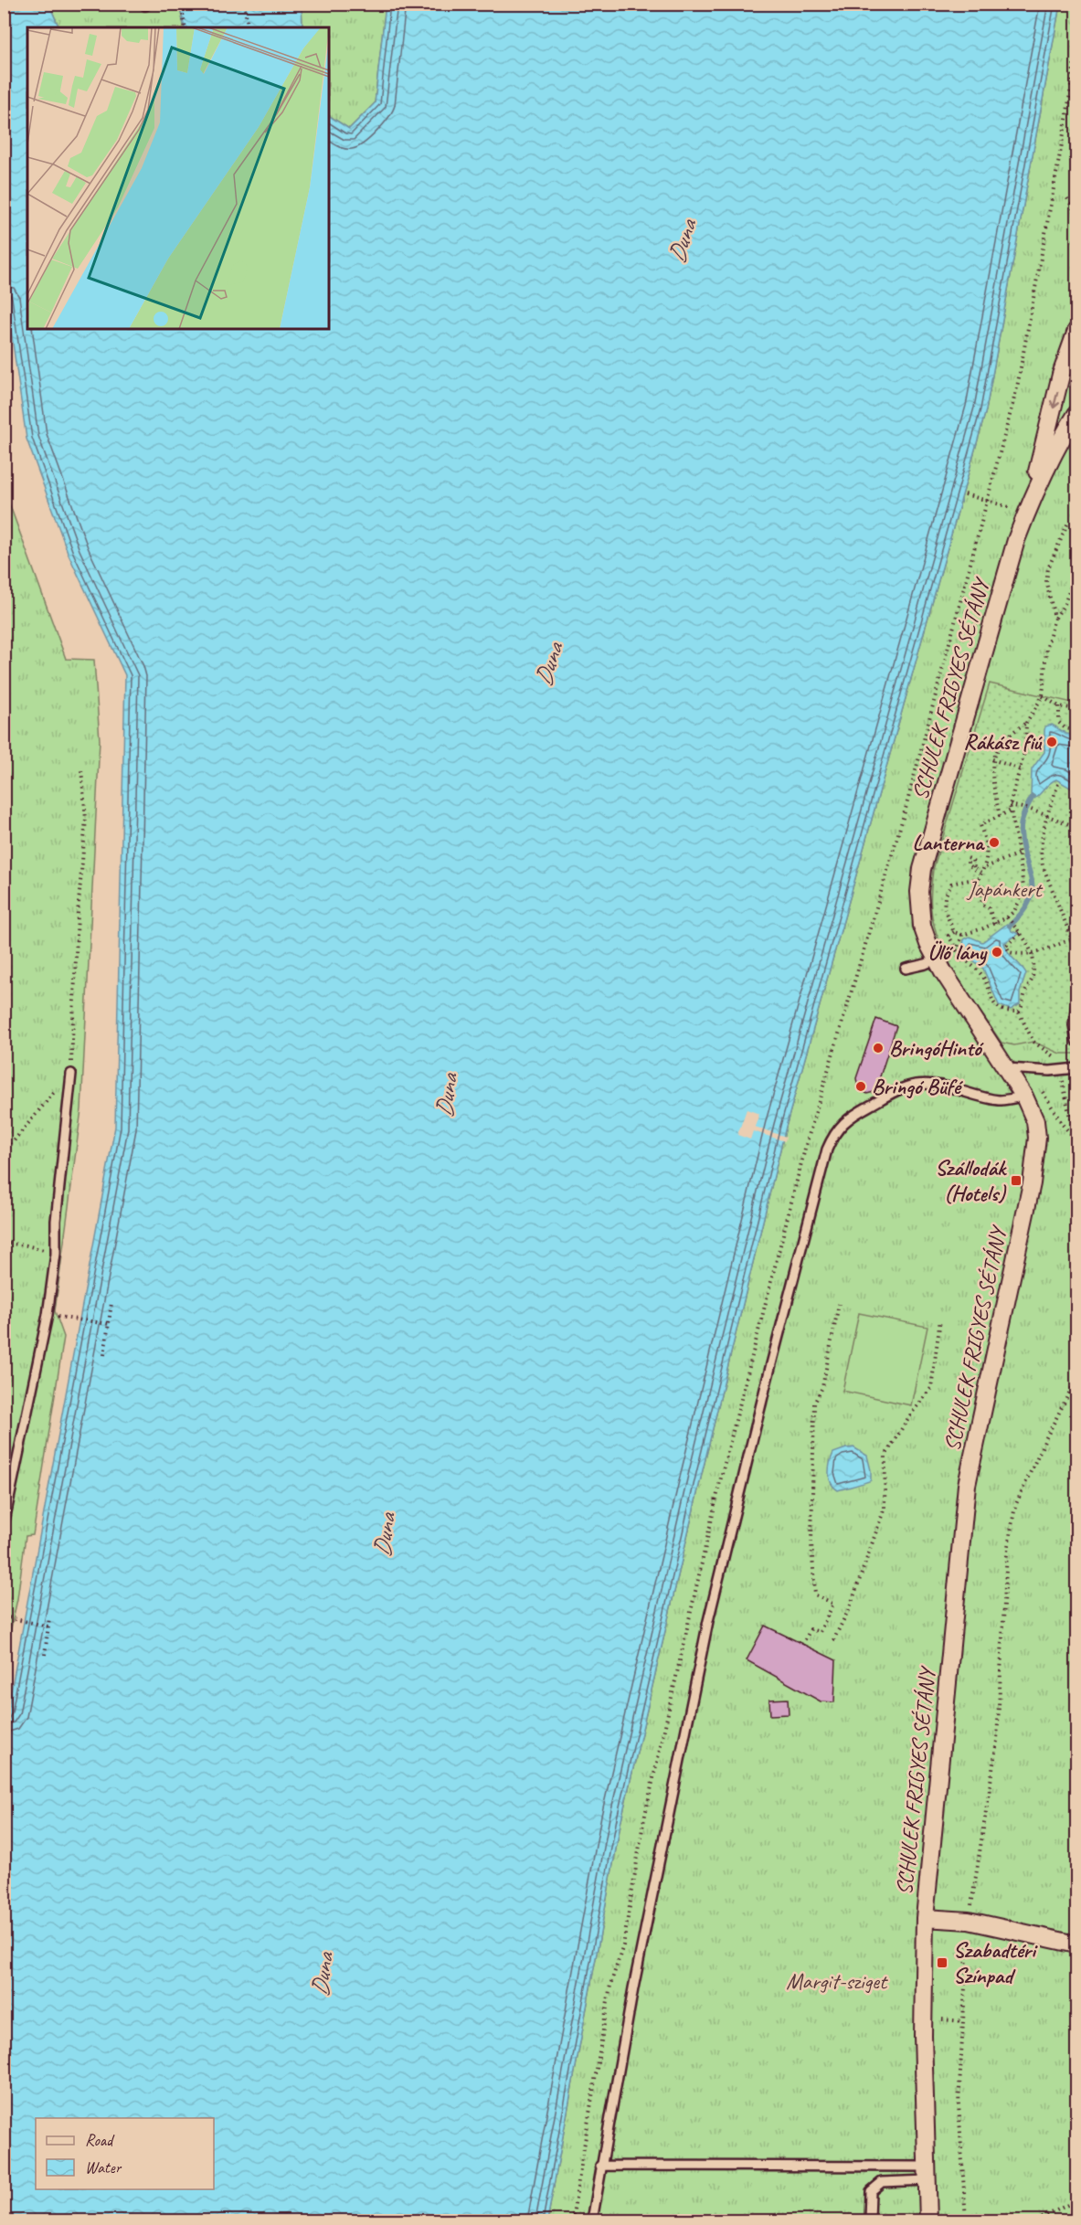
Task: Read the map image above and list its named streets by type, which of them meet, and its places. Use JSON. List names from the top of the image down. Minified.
{"streets":{"street":["SCHULEK FRIGYES SÉTÁNY"]},"water":["Duna"],"parks":["Japánkert","Margit-sziget"],"places":{"other":["Rákász fiú","Lanterna","Ülő lány","BringóHintó","Bringó Büfé"],"transit":["Szállodák (Hotels)","Szabadtéri Színpad"]},"legend":["Road","Water"]}
